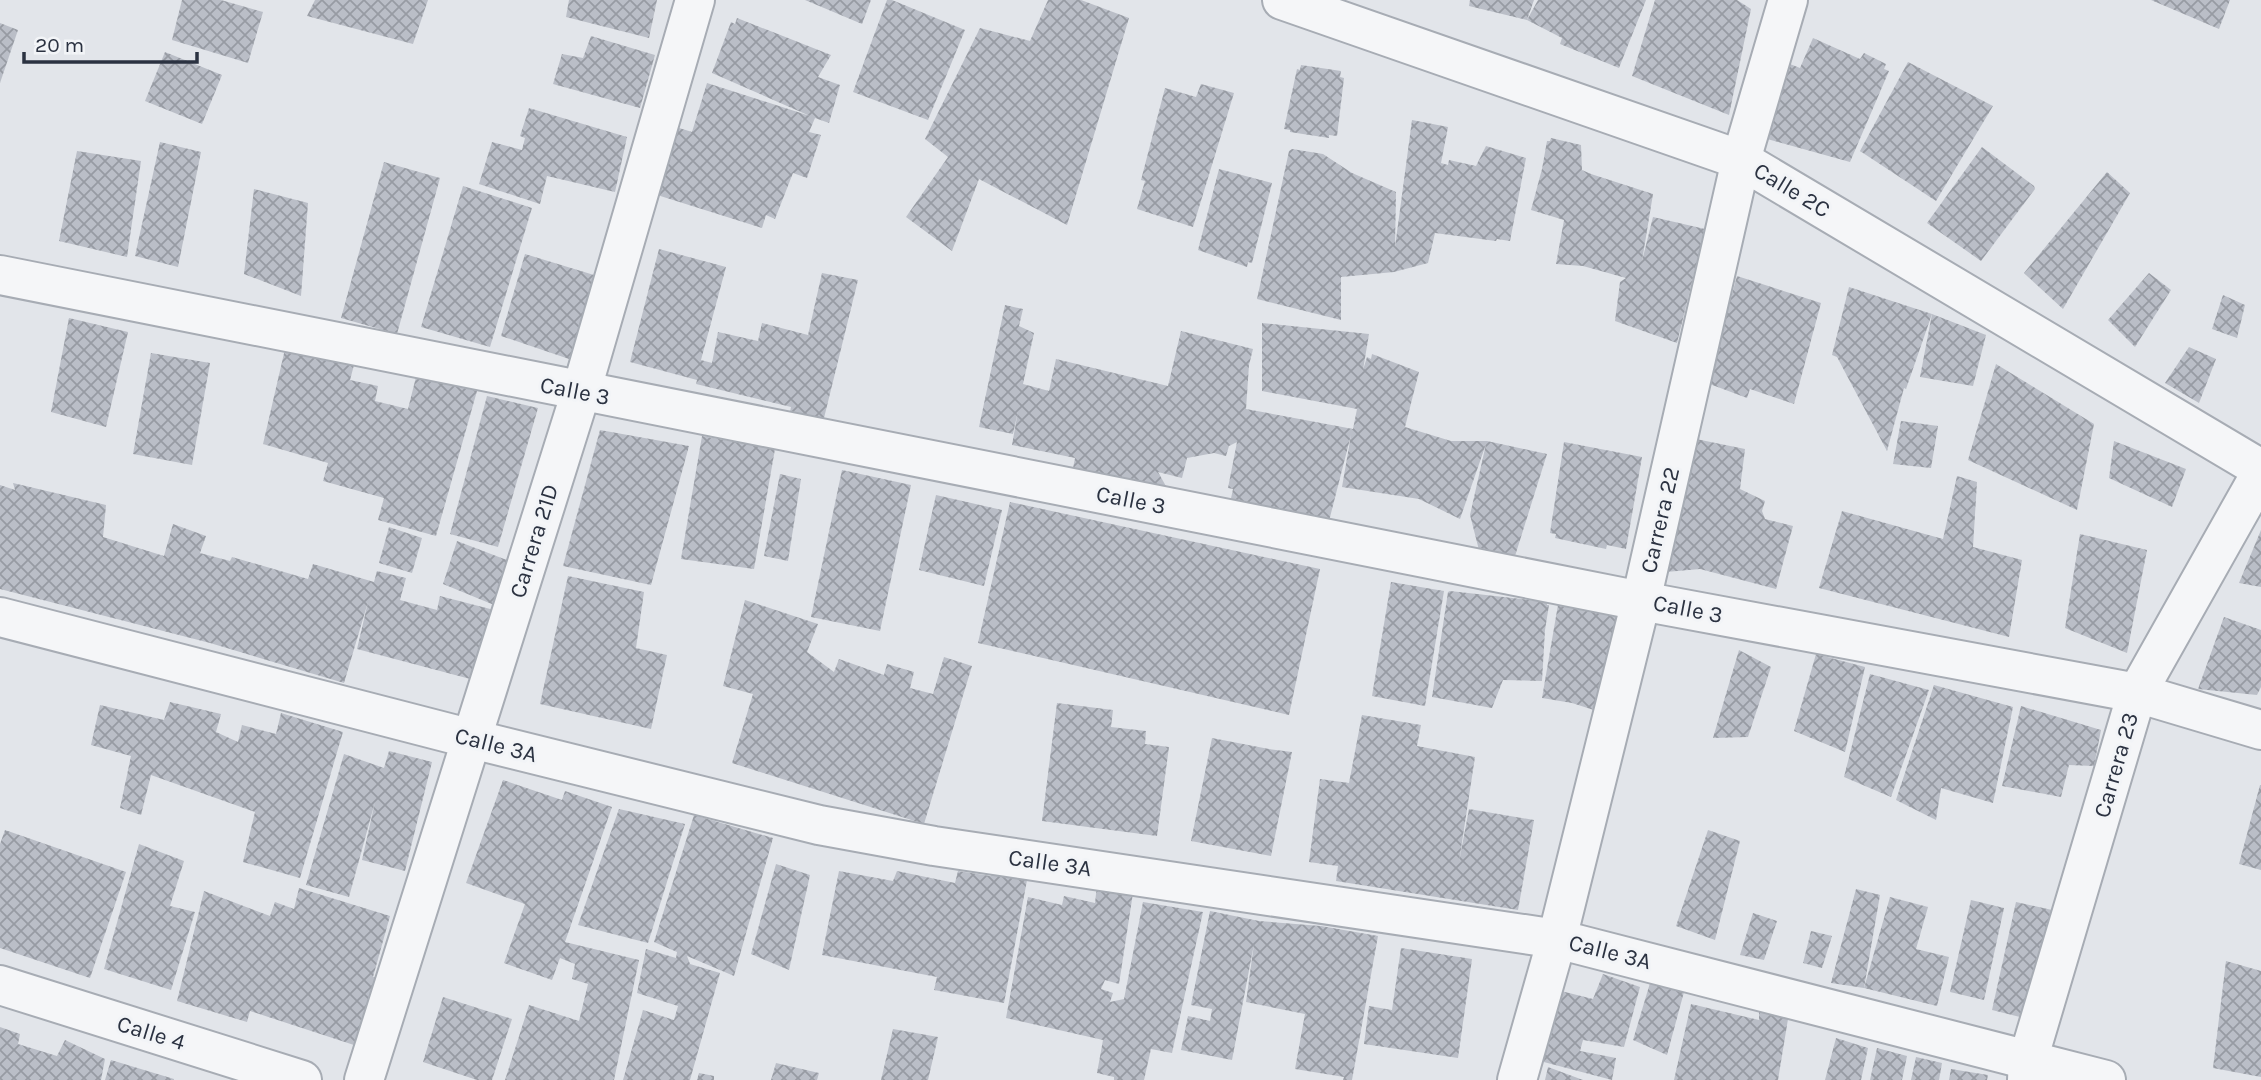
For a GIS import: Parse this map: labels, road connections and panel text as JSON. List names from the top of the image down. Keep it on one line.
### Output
{"streets":{"street":["Calle 2C","Calle 3","Carrera 22","Carrera 21D","Calle 3A","Carrera 23","Calle 4"]},"crossings":[["Calle 2C","Carrera 22"],["Calle 2C","Carrera 23"],["Calle 3","Carrera 22"],["Calle 3","Carrera 21D"],["Calle 3","Carrera 23"],["Carrera 22","Calle 3A"],["Carrera 21D","Calle 3A"],["Calle 3A","Carrera 23"]],"scale_bar":"20 m"}
